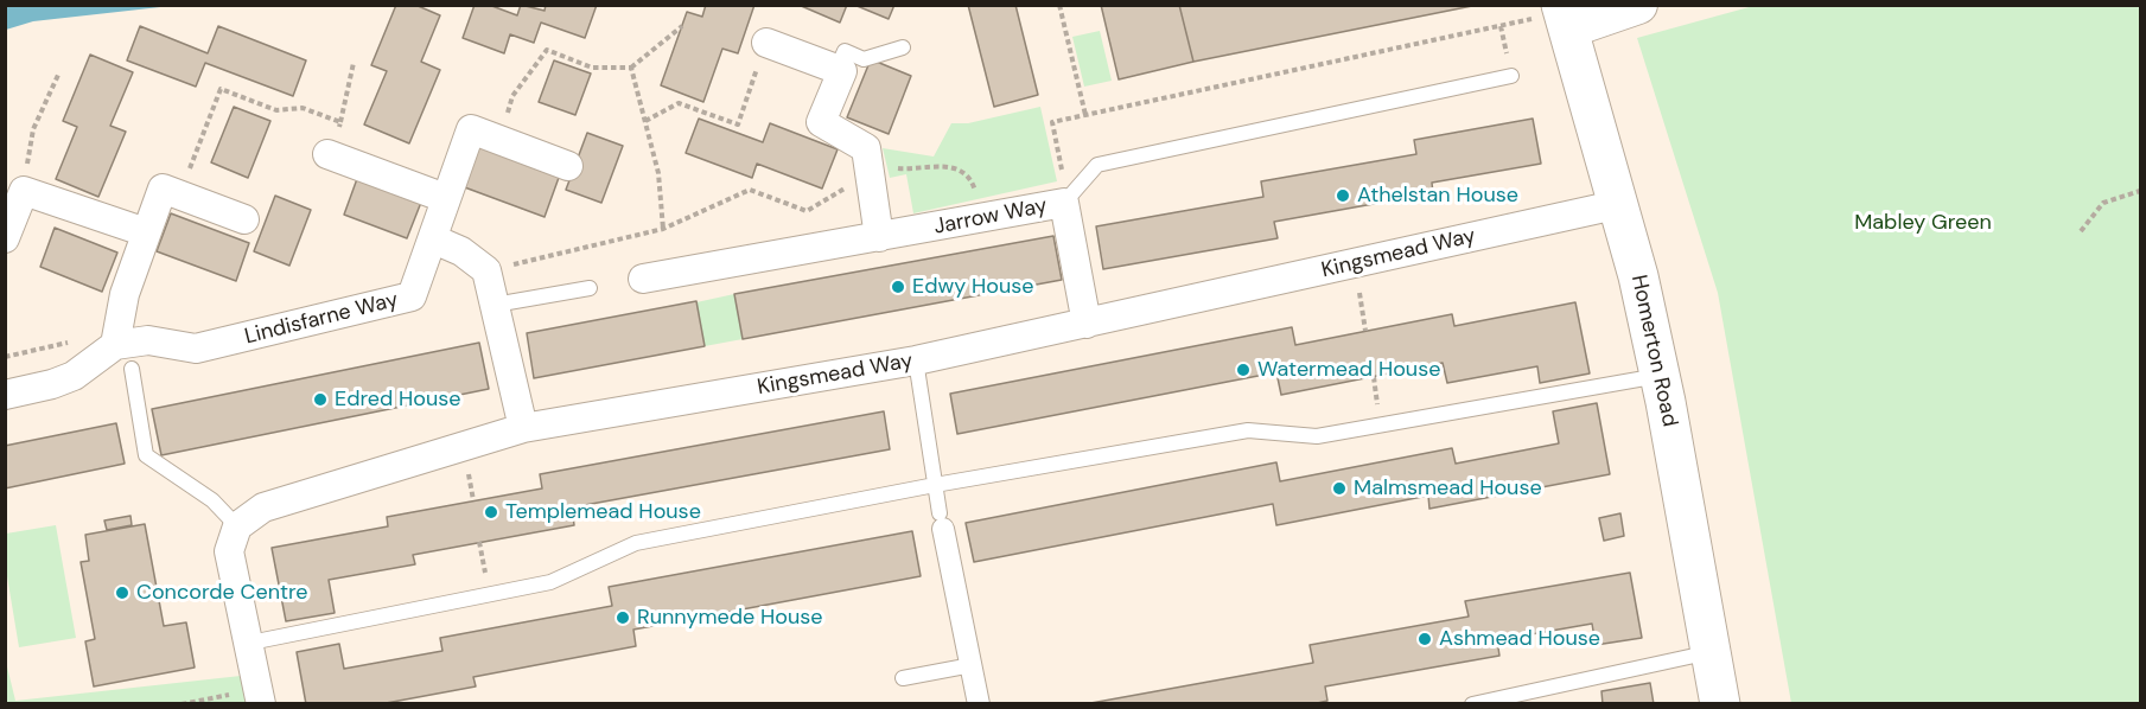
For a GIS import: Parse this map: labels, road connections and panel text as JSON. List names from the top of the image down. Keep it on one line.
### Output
{"streets":{"main road":["Homerton Road"],"street":["Jarrow Way","Kingsmead Way","Lindisfarne Way"]},"crossings":[["Jarrow Way","Kingsmead Way"],["Kingsmead Way","Homerton Road"]],"parks":["Mabley Green"],"places":["Athelstan House","Edwy House","Watermead House","Edred House","Malmsmead House","Templemead House","Concorde Centre","Runnymede House","Ashmead House"]}
